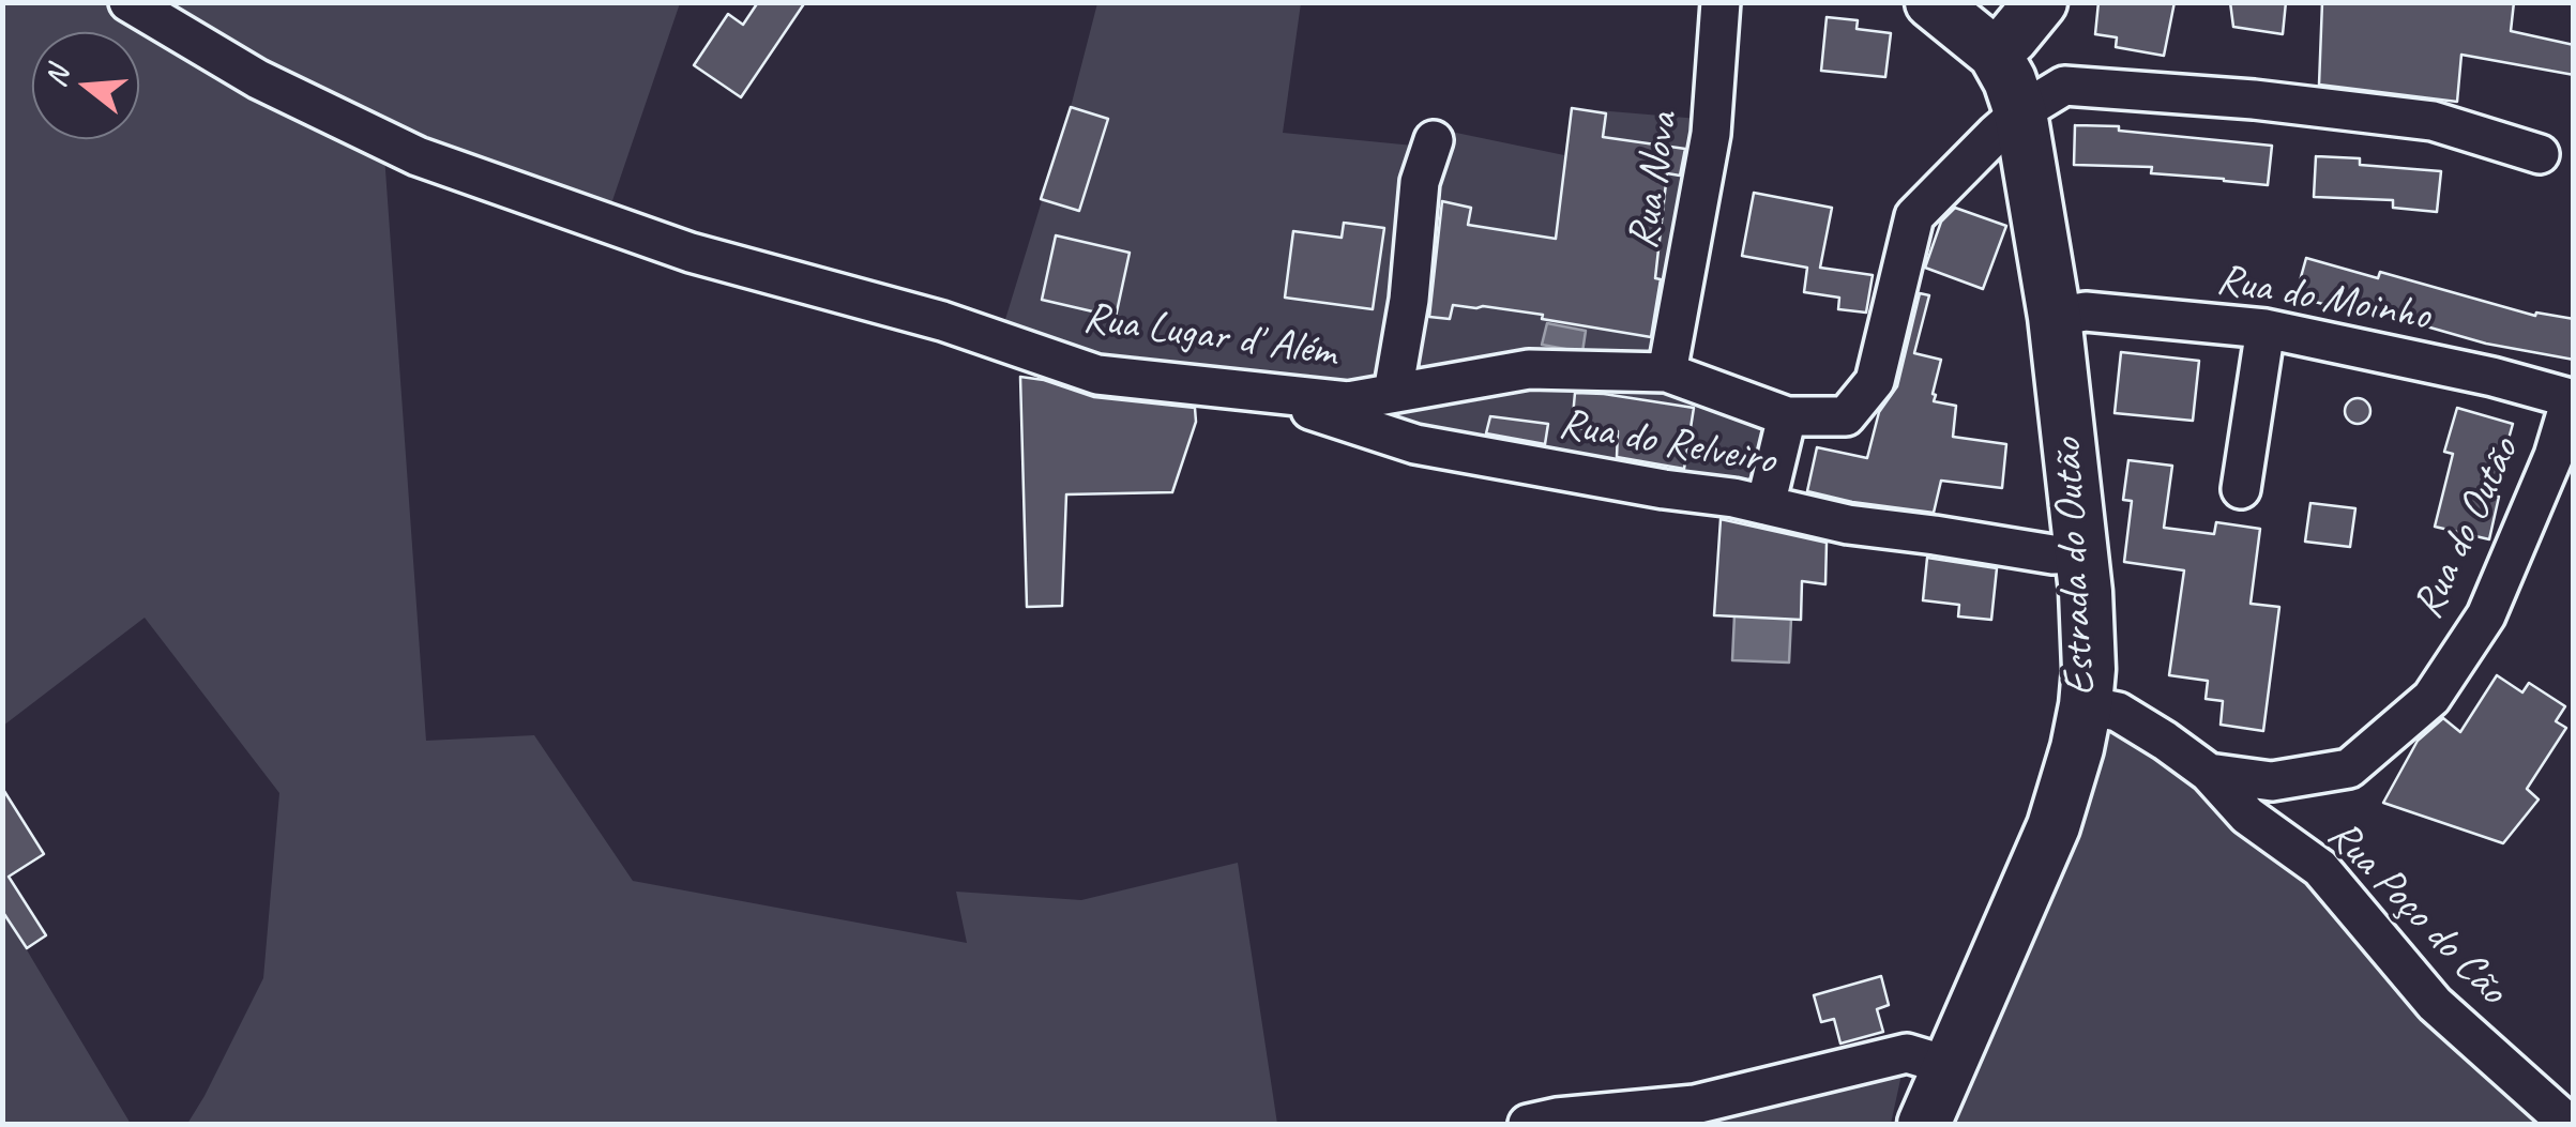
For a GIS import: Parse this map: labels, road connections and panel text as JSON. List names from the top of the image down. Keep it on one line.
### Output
{"streets":{"street":["Rua Nova","Rua do Moinho","Rua Lugar d' Além","Rua do Relveiro","Rua do Outão","Estrada do Outão","Rua Poço do Cão"]},"crossings":[["Rua Nova","Rua Lugar d' Além"],["Rua do Moinho","Rua do Outão"],["Rua do Moinho","Estrada do Outão"],["Rua Lugar d' Além","Rua do Relveiro"],["Rua Lugar d' Além","Estrada do Outão"],["Rua do Relveiro","Estrada do Outão"],["Rua do Outão","Rua Poço do Cão"],["Estrada do Outão","Rua Poço do Cão"]],"north":"left"}
